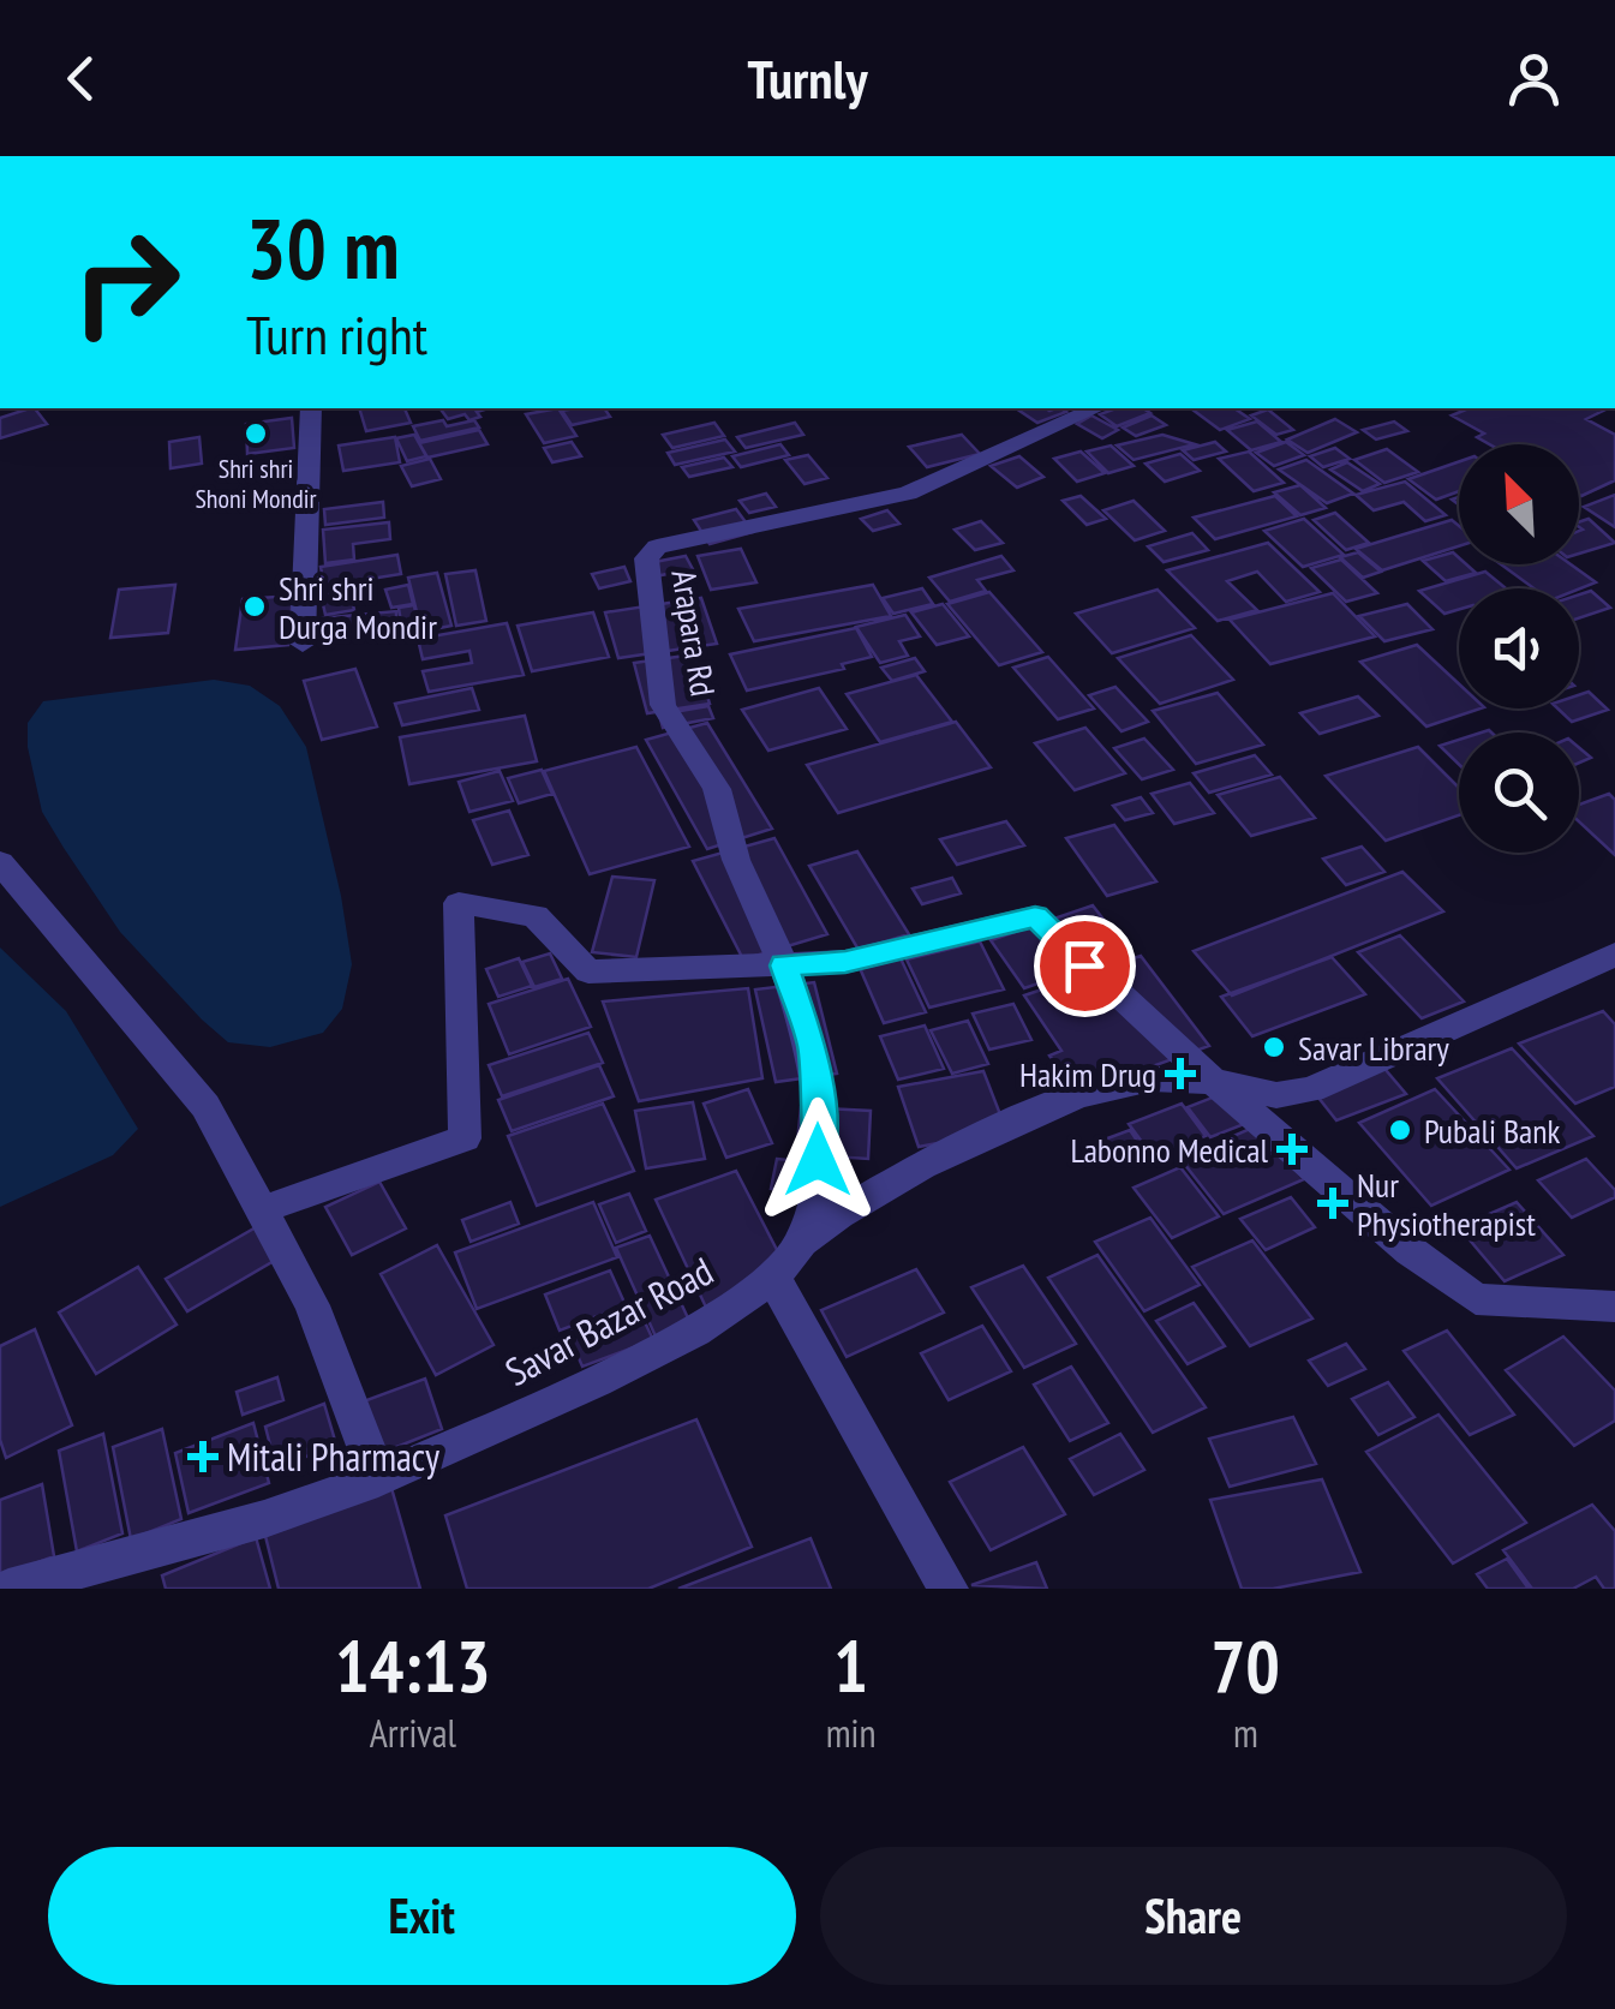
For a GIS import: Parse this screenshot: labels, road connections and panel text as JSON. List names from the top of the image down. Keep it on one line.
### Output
{"streets":{"street":["Arapara Rd","Savar Bazar Road"]},"crossings":[["Arapara Rd","Savar Bazar Road"]],"places":{"other":["Shri shri Shoni Mondir","Shri shri Durga Mondir","Savar Library","Pubali Bank"],"health":["Hakim Drug","Labonno Medical","Nur Physiotherapist","Mitali Pharmacy"]},"north":"top left","page":{"header":"Turnly","turn":["30 m","Turn right"],"eta":["14:13","Arrival","1","min","70","m"],"buttons":["Exit","Share"]}}
